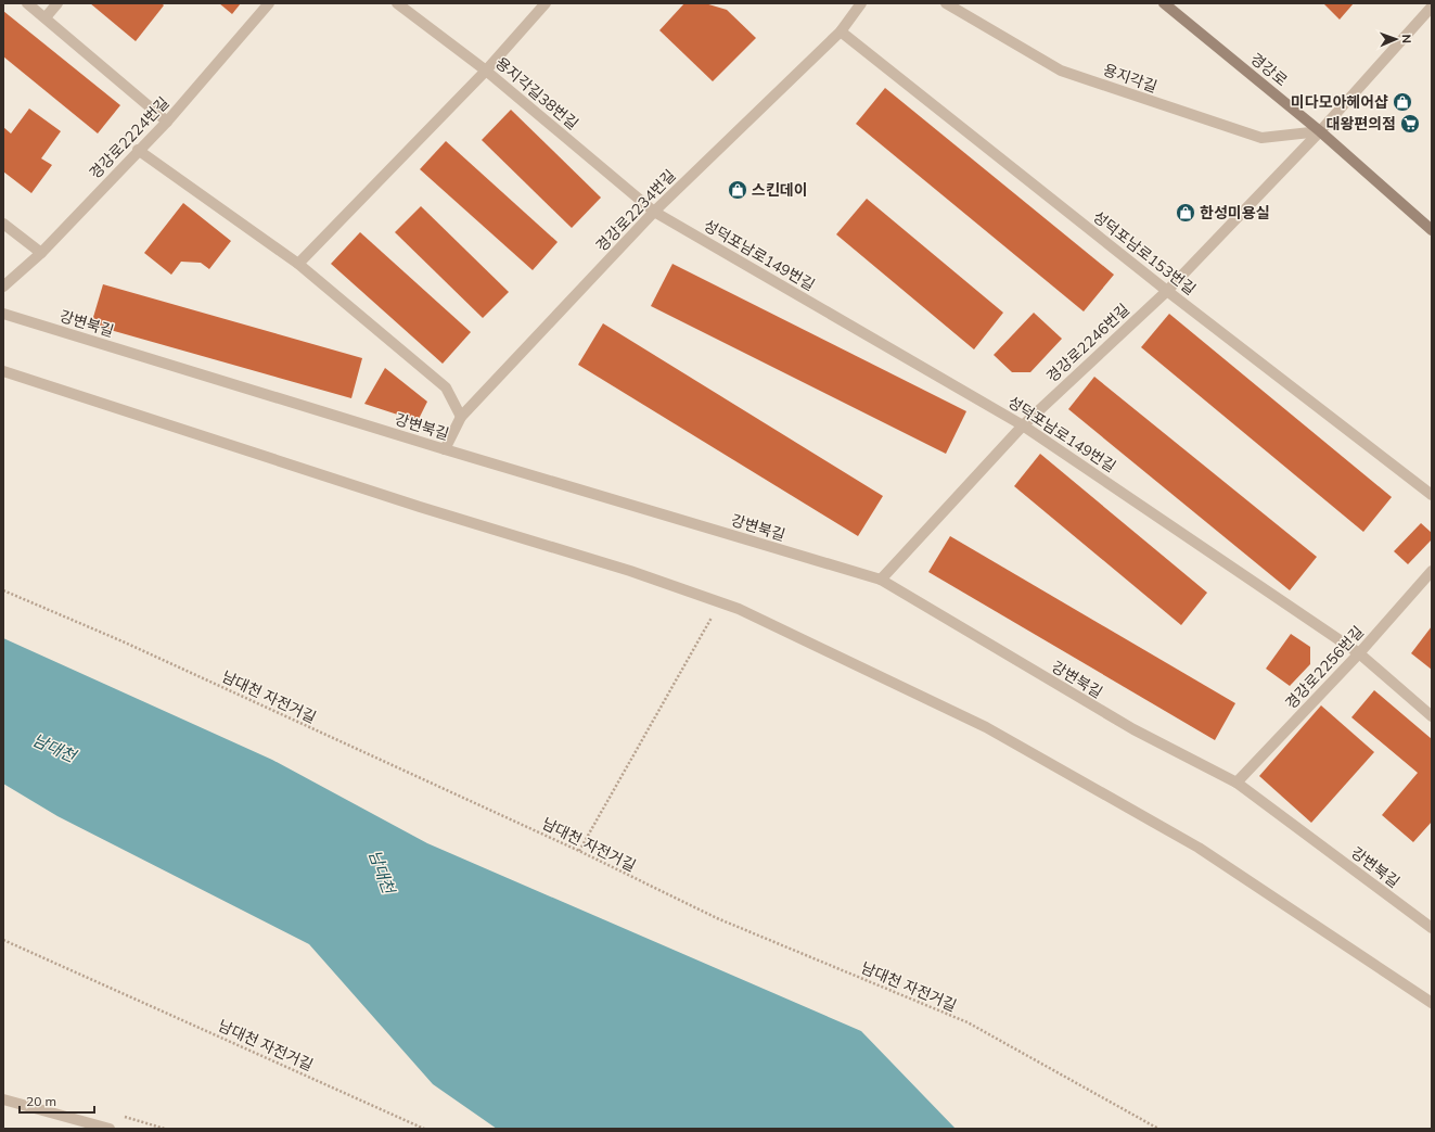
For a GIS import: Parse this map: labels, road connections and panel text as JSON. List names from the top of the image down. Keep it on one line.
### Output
{"streets":{"street":["경강로","용지각길","용지각길38번길","경강로2224번길","경강로2234번길","성덕포남로153번길","성덕포남로149번길","강변북길","경강로2246번길","경강로2256번길"],"path":["남대천 자전거길"]},"crossings":[["경강로","용지각길"],["경강로","경강로2246번길"],["용지각길","경강로2246번길"],["용지각길38번길","경강로2234번길"],["용지각길38번길","성덕포남로149번길"],["경강로2234번길","성덕포남로153번길"],["경강로2234번길","성덕포남로149번길"],["경강로2234번길","강변북길"],["성덕포남로153번길","경강로2246번길"],["성덕포남로149번길","경강로2246번길"],["성덕포남로149번길","경강로2256번길"],["강변북길","경강로2246번길"],["강변북길","경강로2256번길"]],"water":["남대천"],"places":{"shop":["미다모아헤어샵","스킨데이","한성미용실"],"supermarket":["대왕편의점"]},"scale_bar":"20 m","north":"right"}
